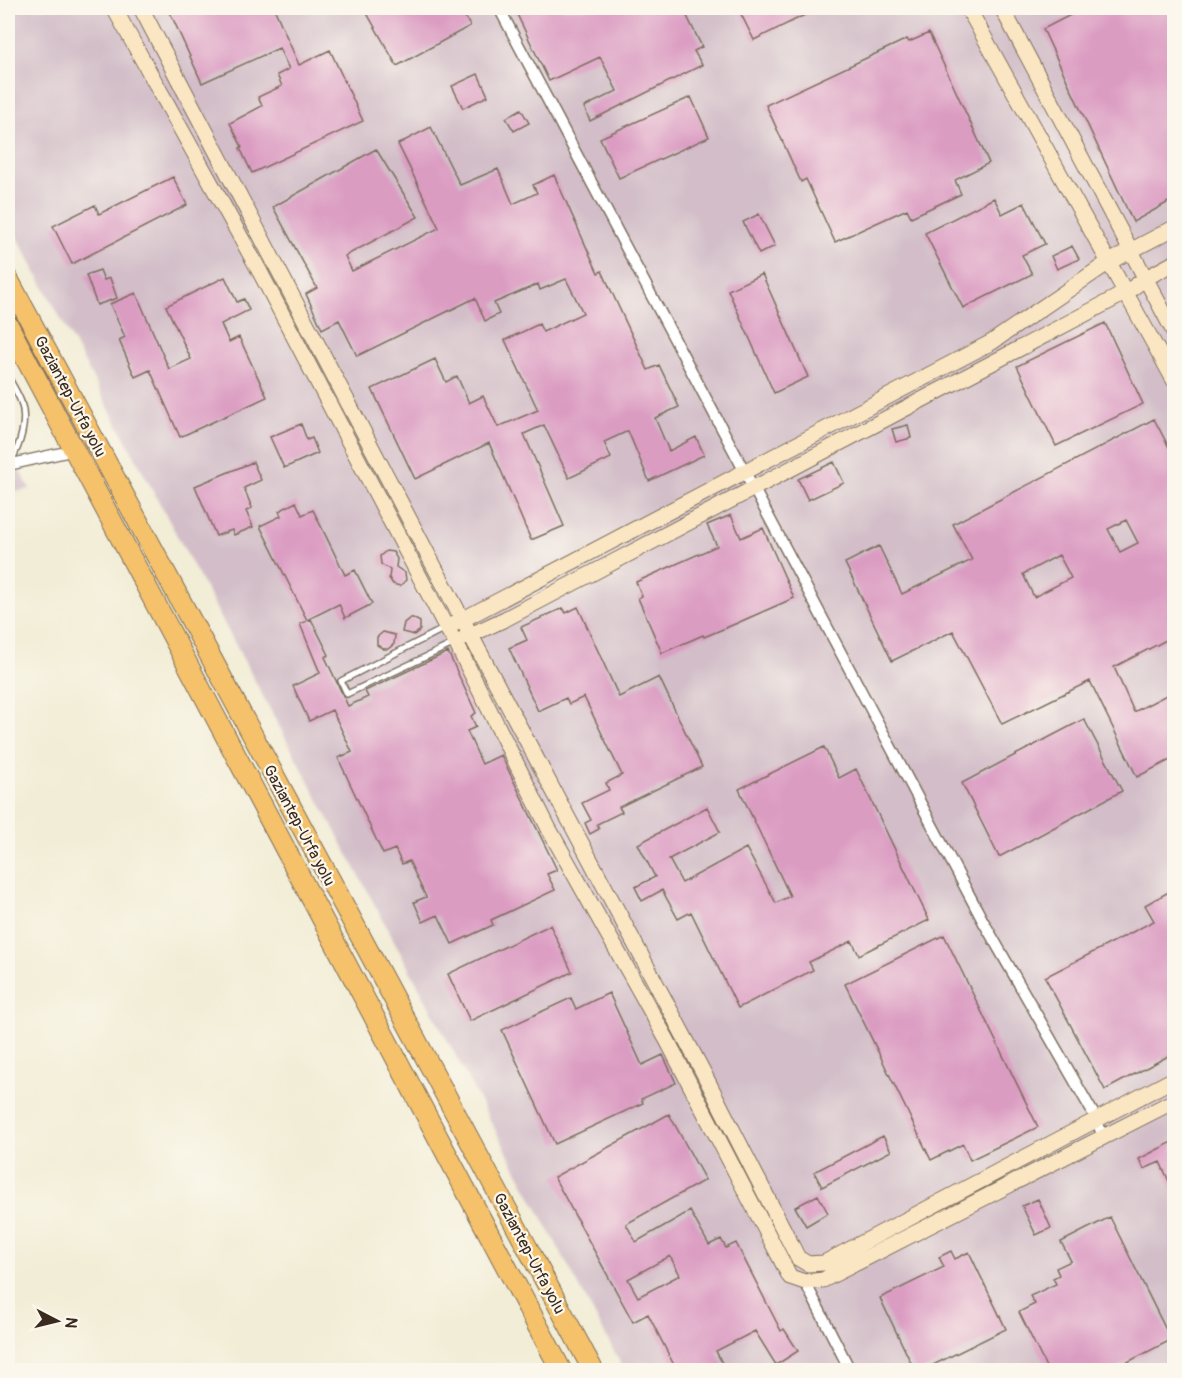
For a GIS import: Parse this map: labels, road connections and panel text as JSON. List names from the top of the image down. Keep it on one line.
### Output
{"streets":{"highway":["Gaziantep-Urfa yolu"]},"north":"right"}
